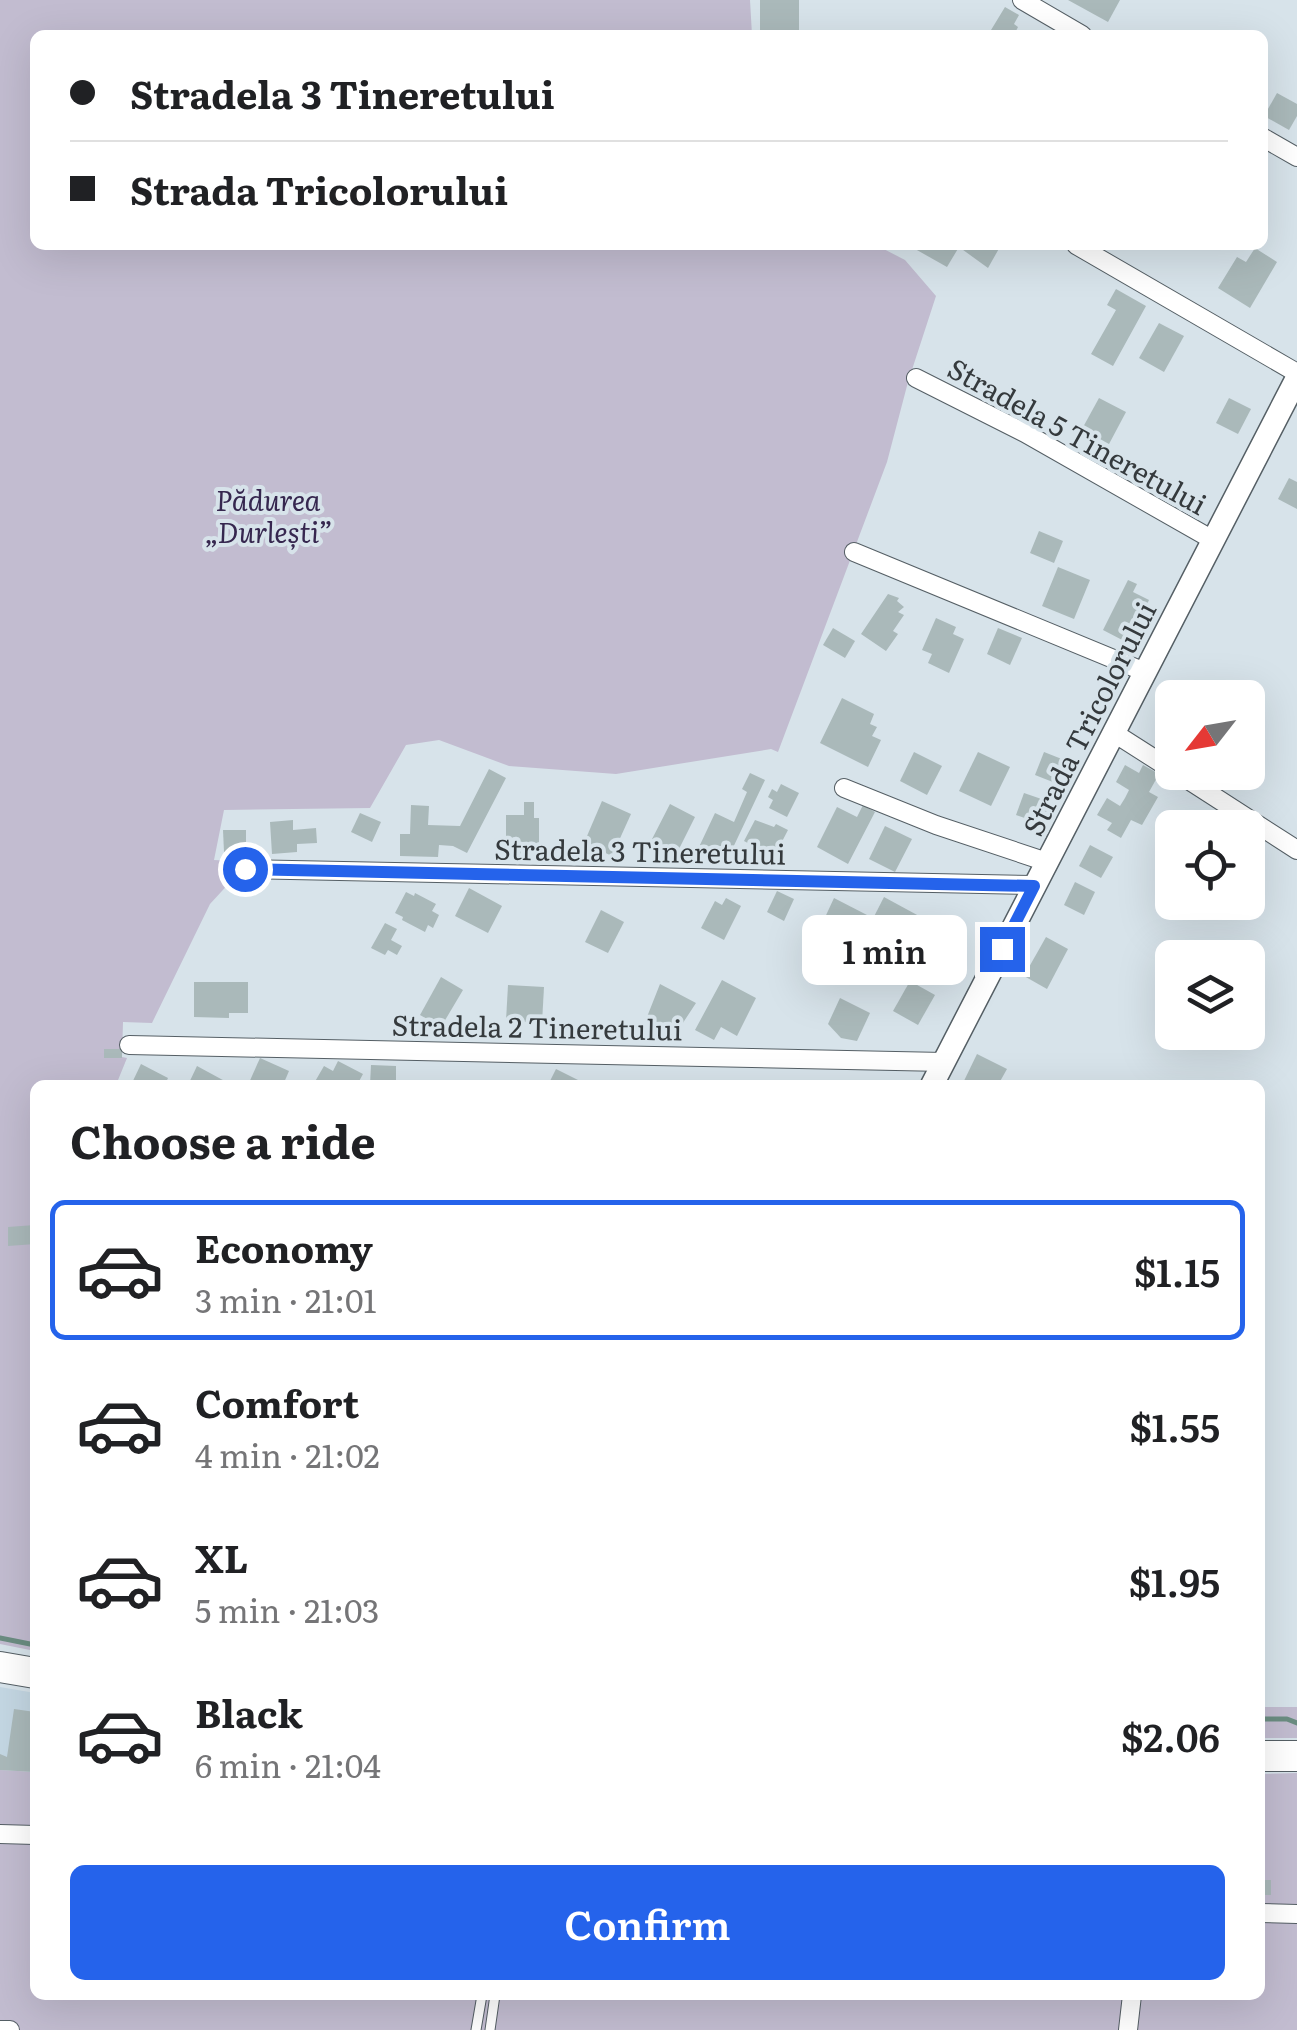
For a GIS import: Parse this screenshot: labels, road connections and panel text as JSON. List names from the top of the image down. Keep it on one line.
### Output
{"streets":{"street":["Stradela 5 Tineretului","Strada Tricolorului","Stradela 3 Tineretului","Stradela 2 Tineretului"]},"crossings":[["Stradela 5 Tineretului","Strada Tricolorului"],["Strada Tricolorului","Stradela 3 Tineretului"],["Strada Tricolorului","Stradela 2 Tineretului"]],"parks":["Pădurea „Durlești”"],"north":"bottom left","page":{"banner":["Stradela 3 Tineretului","Strada Tricolorului"],"bubble":"1 min","heading":"Choose a ride","list":[{"name":"Economy","note":"3 min · 21:01","value":"$1.15"},{"name":"Comfort","note":"4 min · 21:02","value":"$1.55"},{"name":"XL","note":"5 min · 21:03","value":"$1.95"},{"name":"Black","note":"6 min · 21:04","value":"$2.06"}],"buttons":"Confirm"}}
